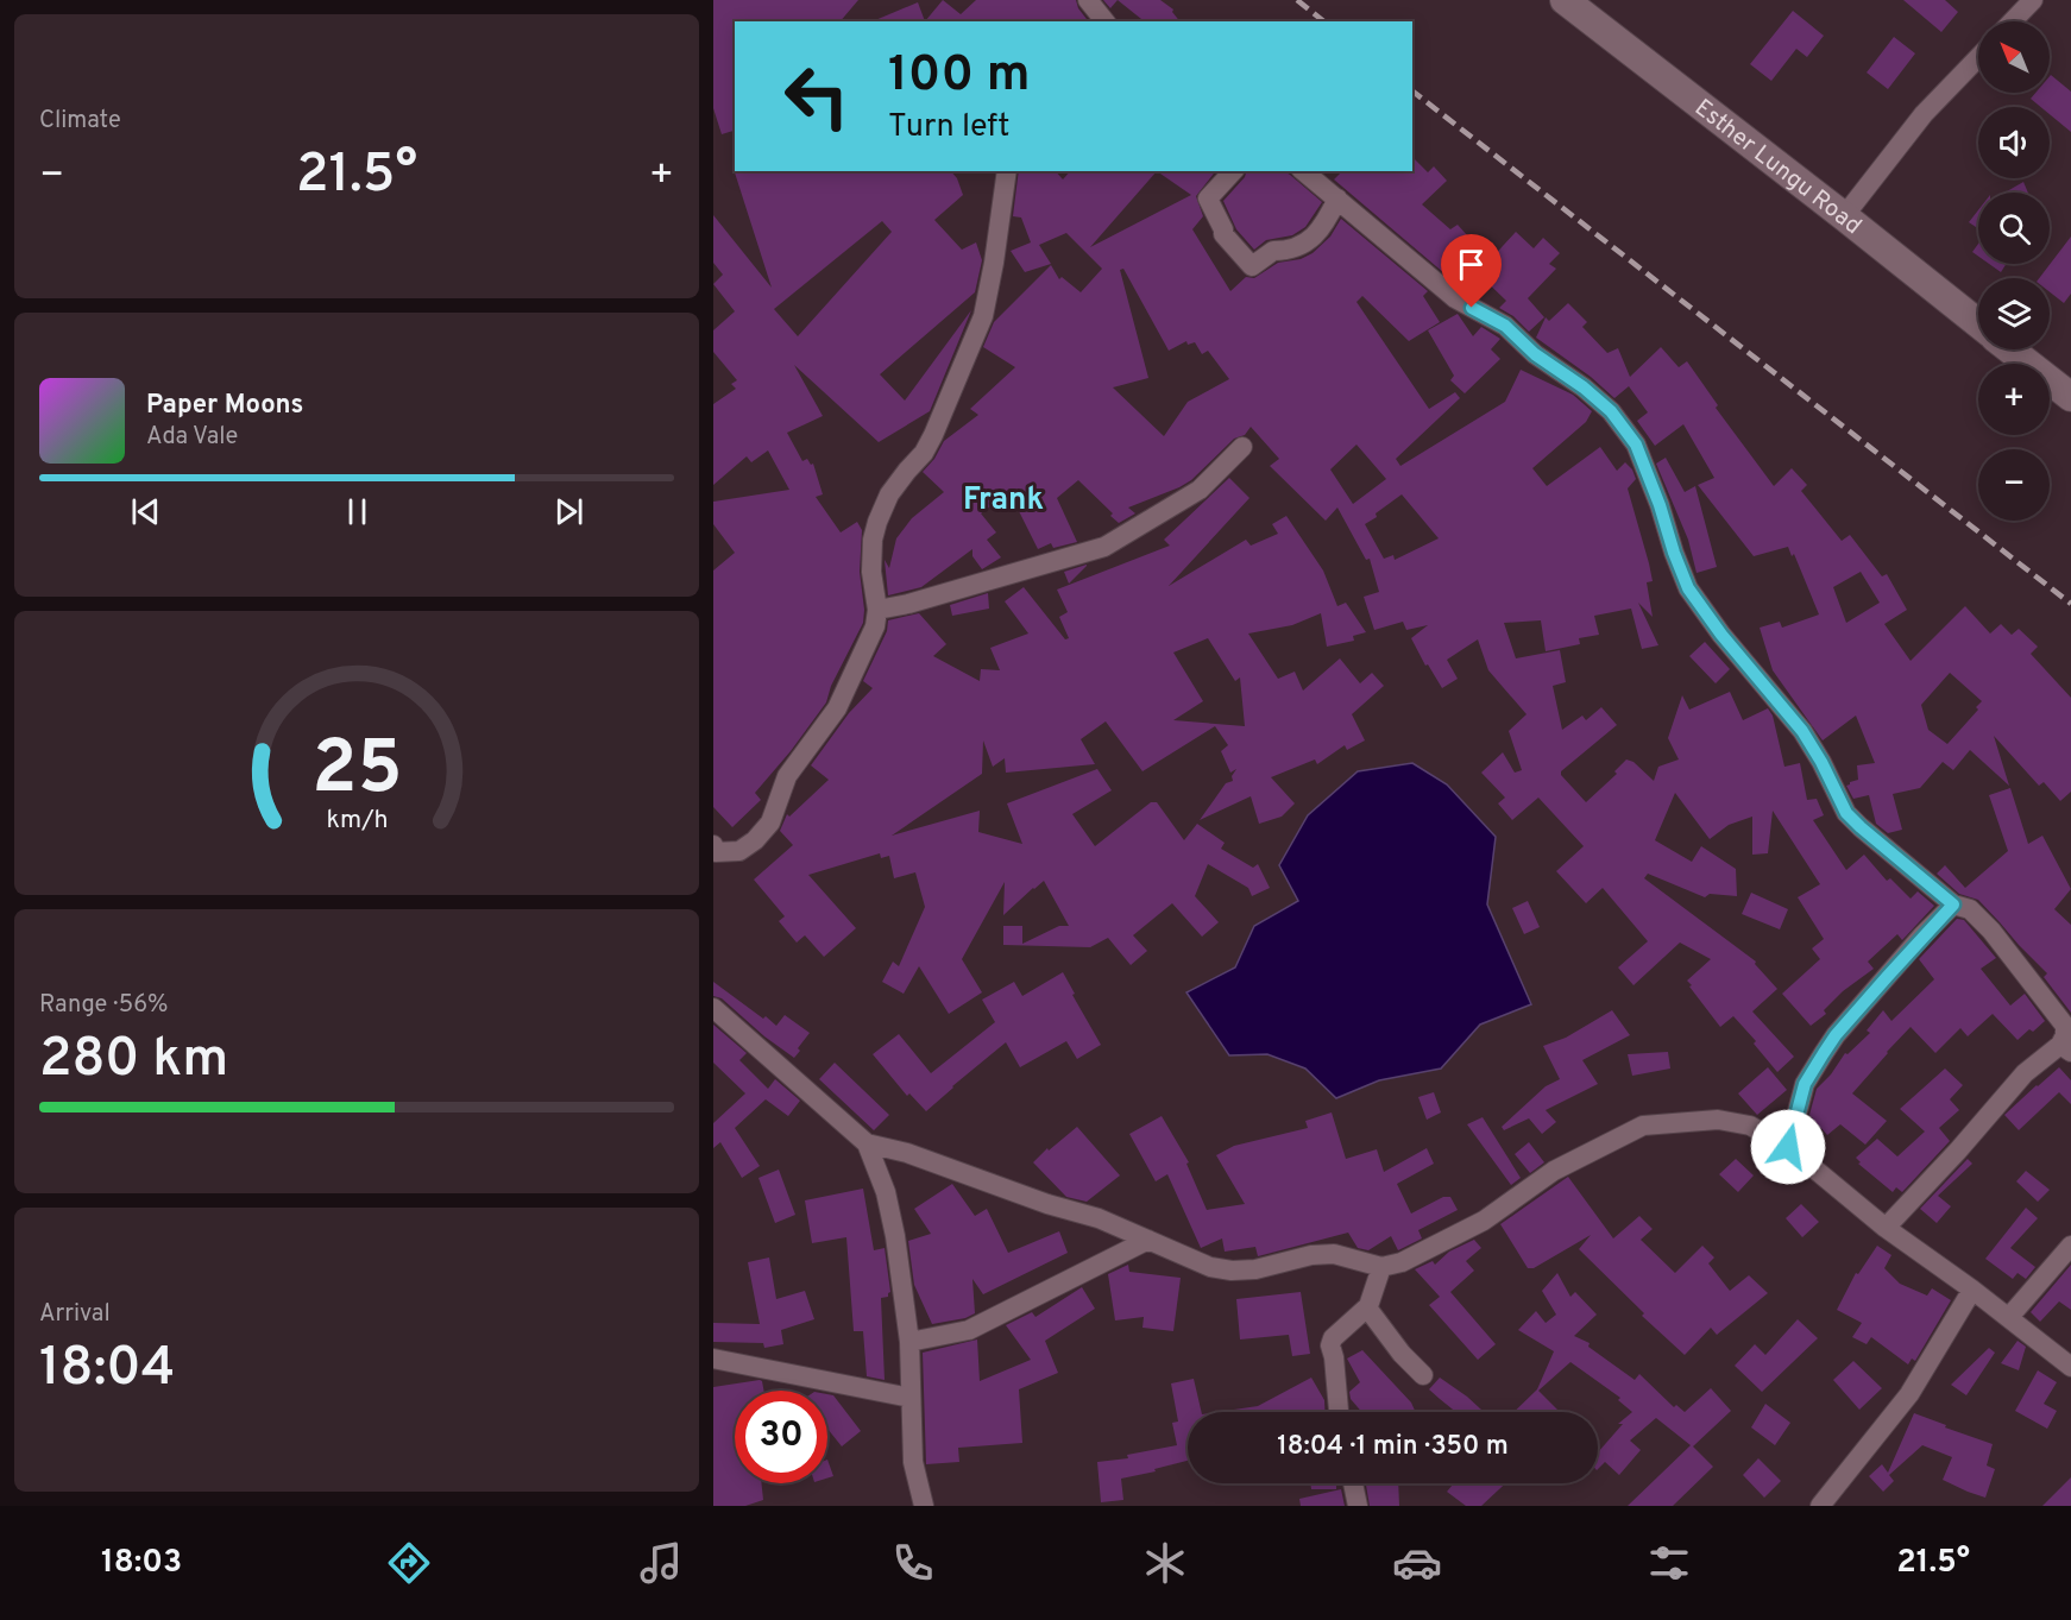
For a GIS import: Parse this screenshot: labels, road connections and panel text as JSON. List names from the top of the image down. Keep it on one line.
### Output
{"streets":{"street":["Esther Lungu Road"]},"districts":["Frank"],"north":"top left","page":{"tile":["Climate",["Range · 56%","280 km"],["Arrival","18:04"]],"map_buttons":["+","−"],"turn":["100 m","Turn left"],"heat":["−","21.5°","+"],"song":["Paper Moons","Ada Vale"],"limit":"30","trip":"18:04 · 1 min · 350 m","tabs":["18:03","21.5°"],"gauge":["25","km/h"]}}
